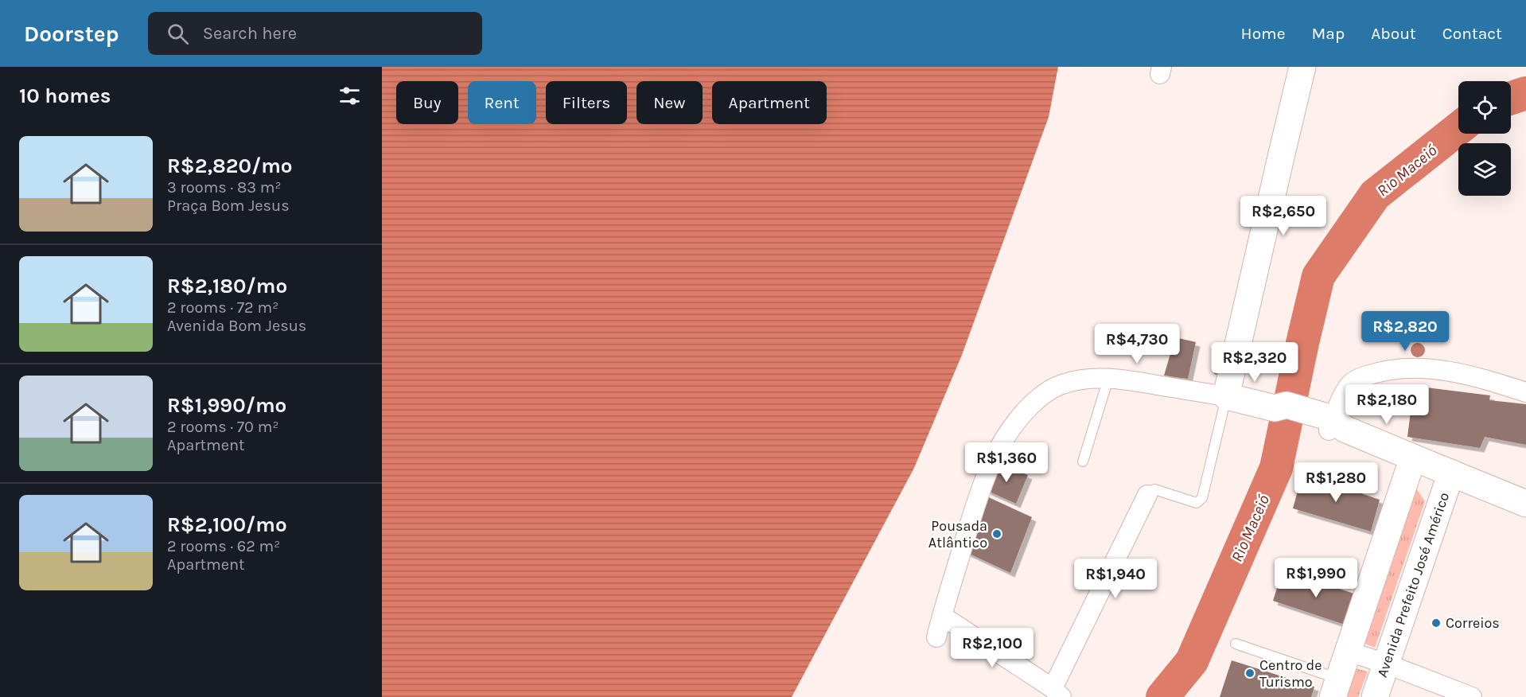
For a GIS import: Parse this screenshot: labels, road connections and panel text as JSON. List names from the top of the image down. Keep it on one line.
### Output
{"streets":{"main road":["Avenida Prefeito José Américo"]},"water":["Rio Maceió"],"places":["Pousada Atlântico","Correios","Centro de Turismo"],"page":{"header":"Doorstep","search":"Search here","nav":["Home","Map","About","Contact"],"heading":"10 homes","chip":["Buy","Rent","Filters","New","Apartment"],"list":[{"name":"R$2,820/mo","note":"3 rooms · 83 m² · Praça Bom Jesus"},{"name":"R$2,180/mo","note":"2 rooms · 72 m² · Avenida Bom Jesus"},{"name":"R$1,990/mo","note":"2 rooms · 70 m² · Apartment"},{"name":"R$2,100/mo","note":"2 rooms · 62 m² · Apartment"}],"price":["R$2,650","R$2,820","R$4,730","R$2,320","R$2,180","R$1,360","R$1,280","R$1,990","R$1,940","R$2,100"]}}
